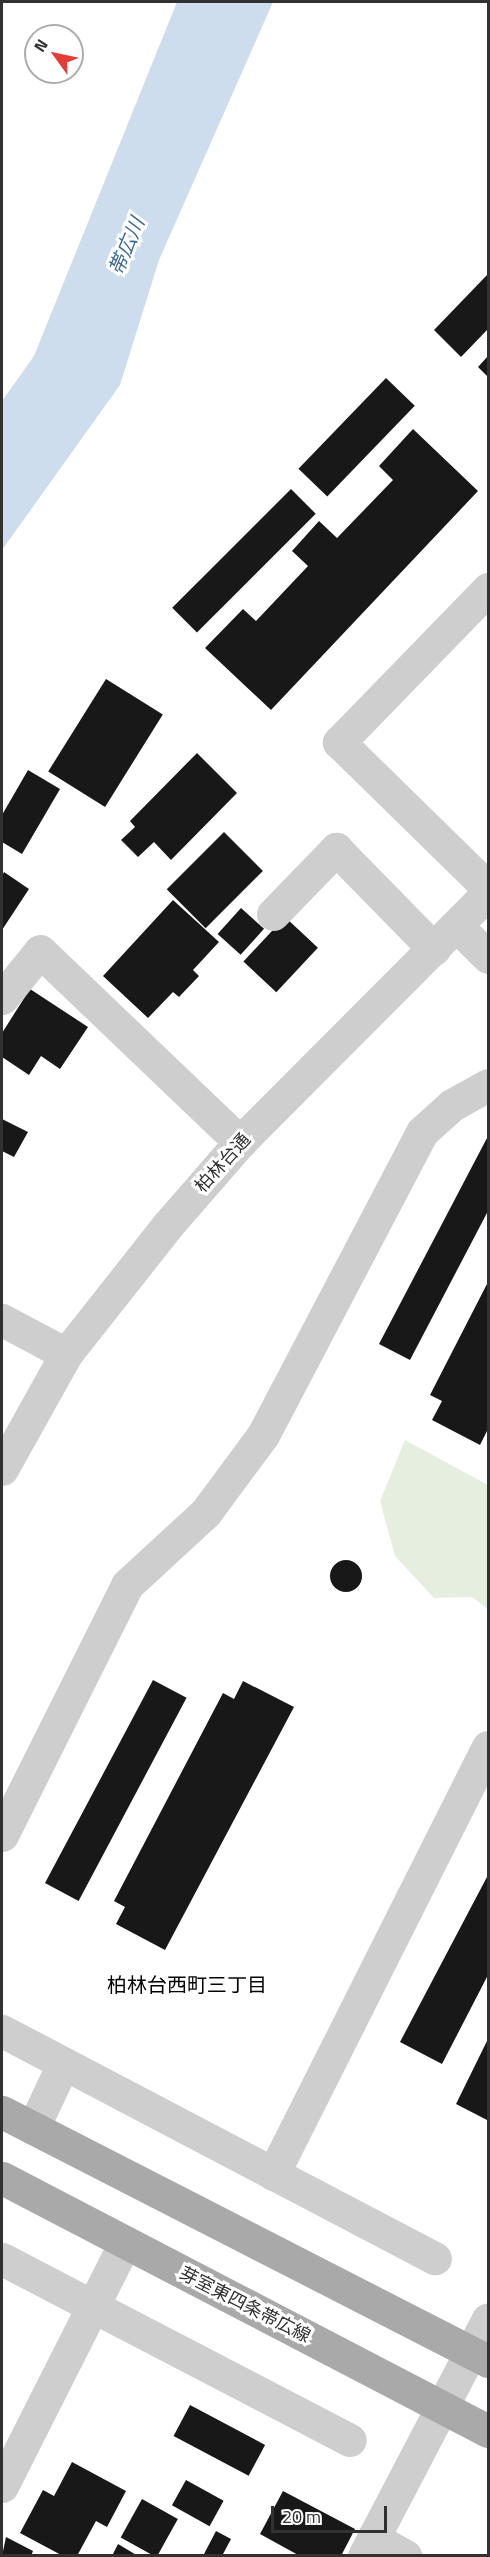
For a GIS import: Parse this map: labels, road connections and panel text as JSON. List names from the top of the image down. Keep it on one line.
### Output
{"streets":{"main road":["芽室東四条帯広線"],"street":["柏林台通"]},"districts":["柏林台西町三丁目"],"water":["帯広川"],"scale_bar":"20 m","north":"top left"}
